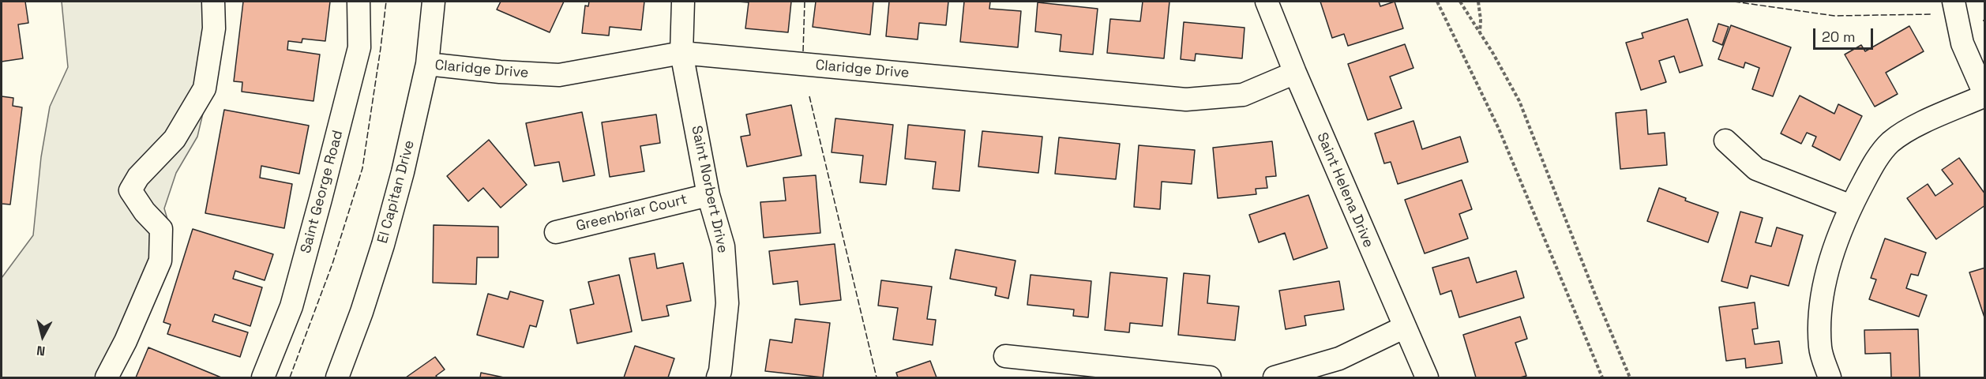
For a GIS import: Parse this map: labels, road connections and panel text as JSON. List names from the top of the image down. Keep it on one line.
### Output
{"streets":{"street":["Claridge Drive","Saint Norbert Drive","Saint Helena Drive","Saint George Road","El Capitan Drive","Greenbriar Court"]},"crossings":[["Claridge Drive","Saint Norbert Drive"],["Claridge Drive","Saint Helena Drive"],["Claridge Drive","El Capitan Drive"],["Saint Norbert Drive","Greenbriar Court"]],"scale_bar":"20 m","north":"bottom"}
